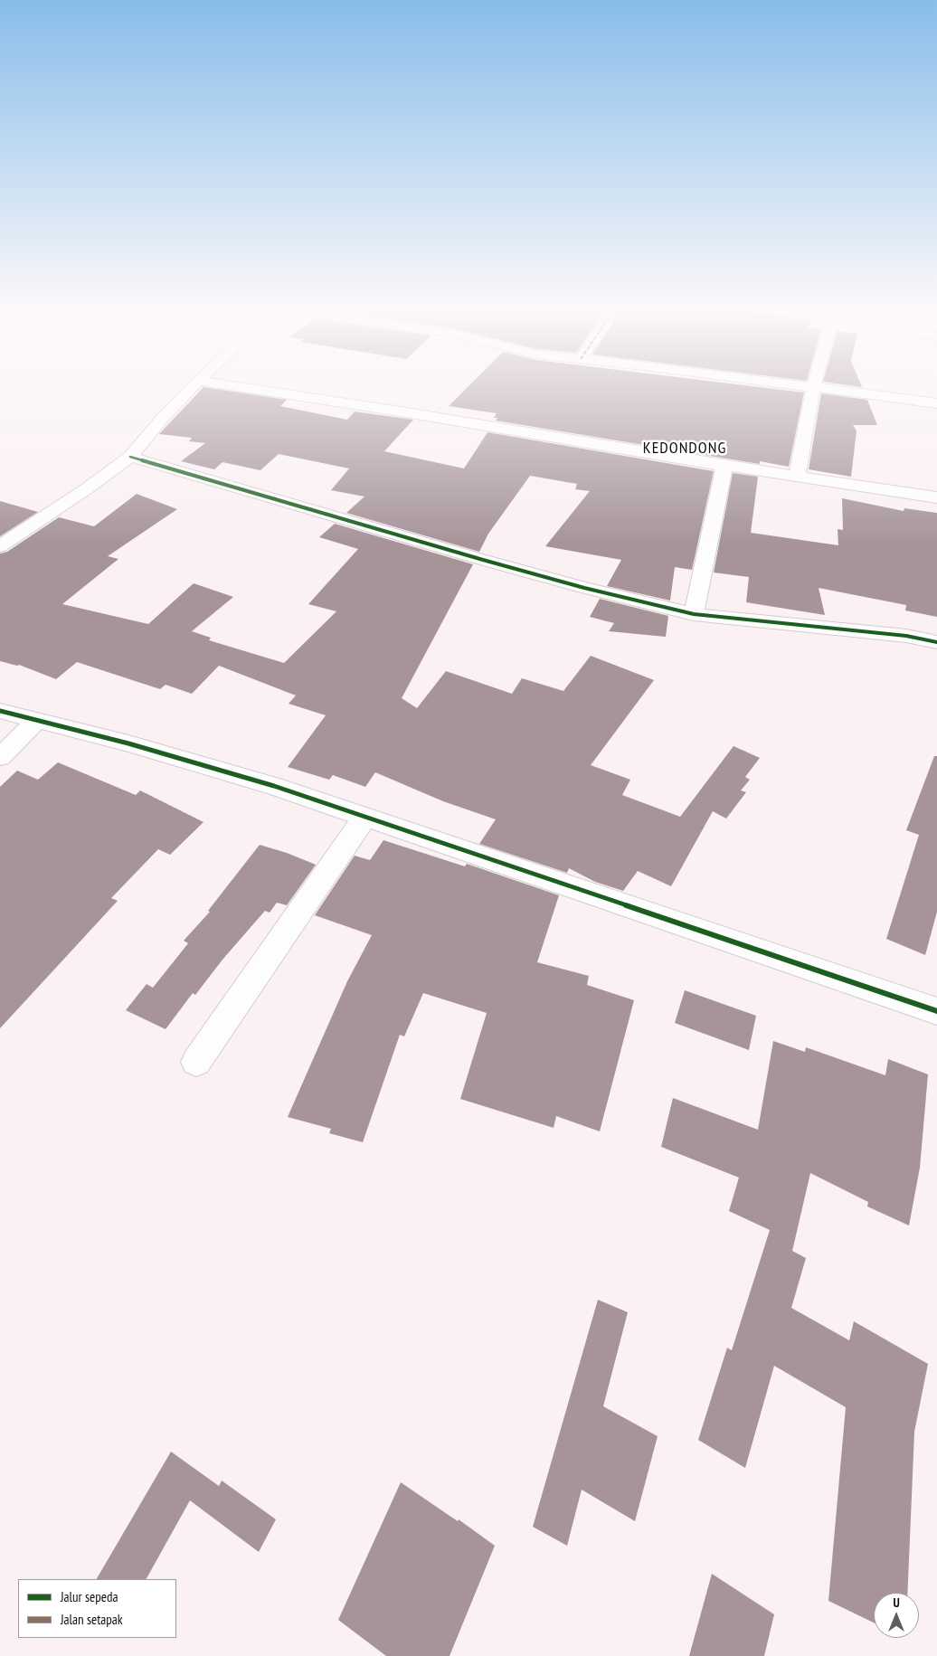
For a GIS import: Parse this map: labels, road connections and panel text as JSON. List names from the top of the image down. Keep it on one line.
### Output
{"districts":["KEDONDONG"],"legend":["Jalur sepeda","Jalan setapak"],"north":"top"}
